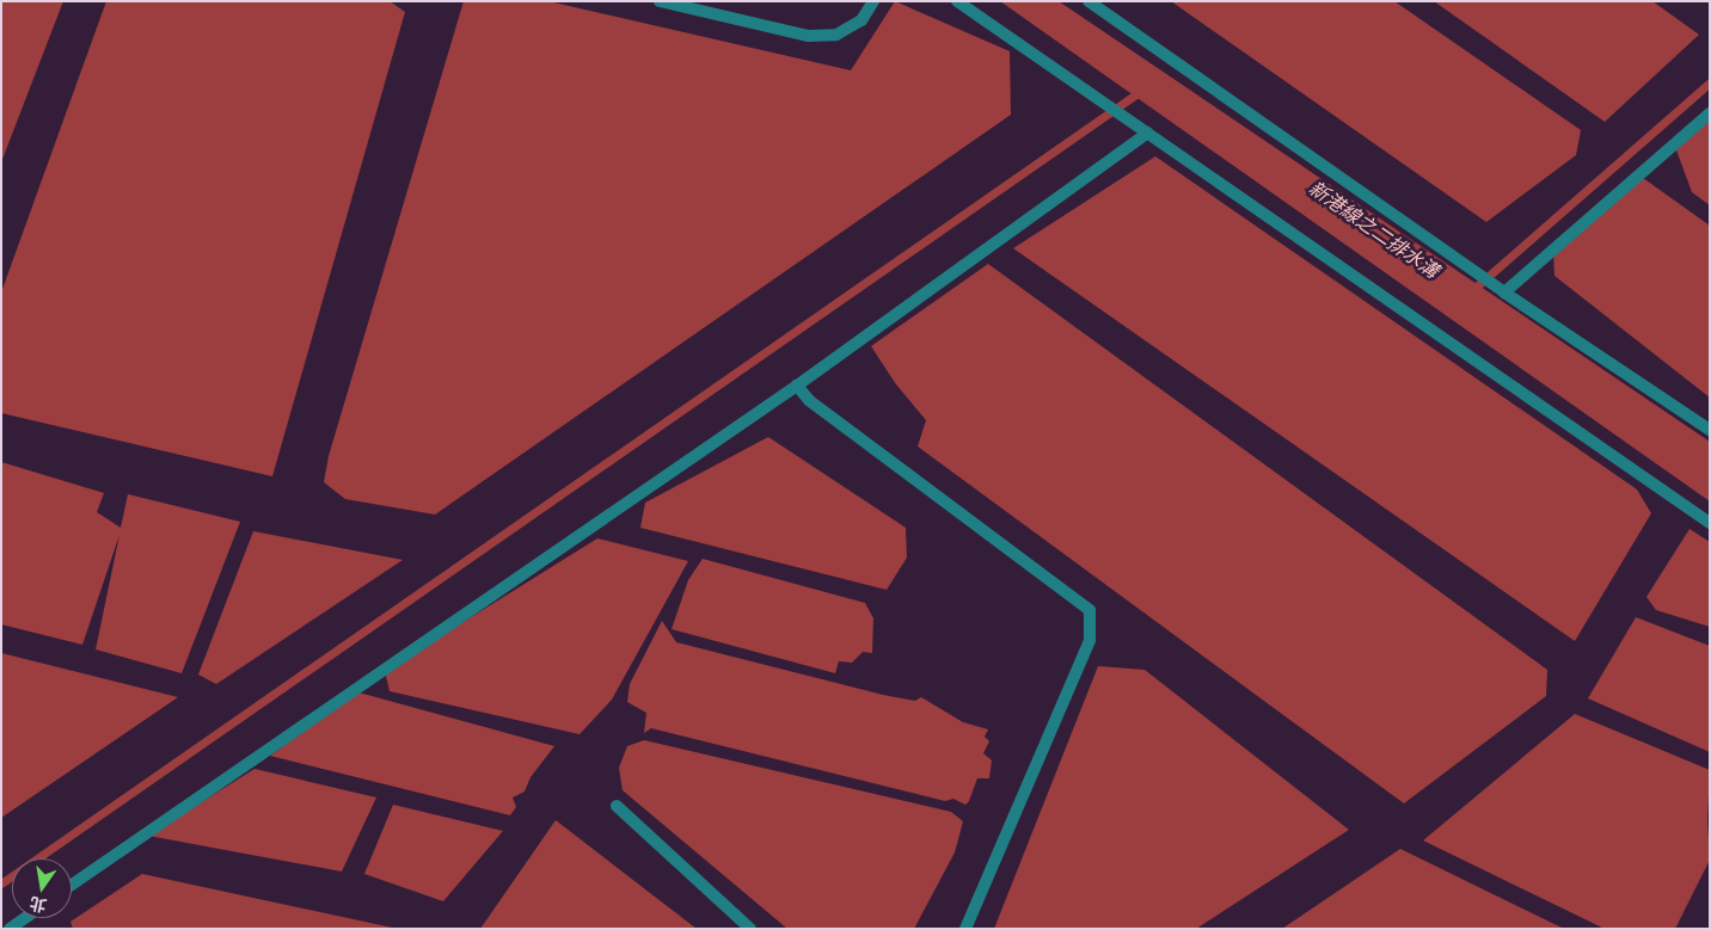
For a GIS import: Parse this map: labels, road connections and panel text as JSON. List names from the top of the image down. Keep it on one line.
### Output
{"water":["新港線之二排水溝"],"north":"bottom"}
